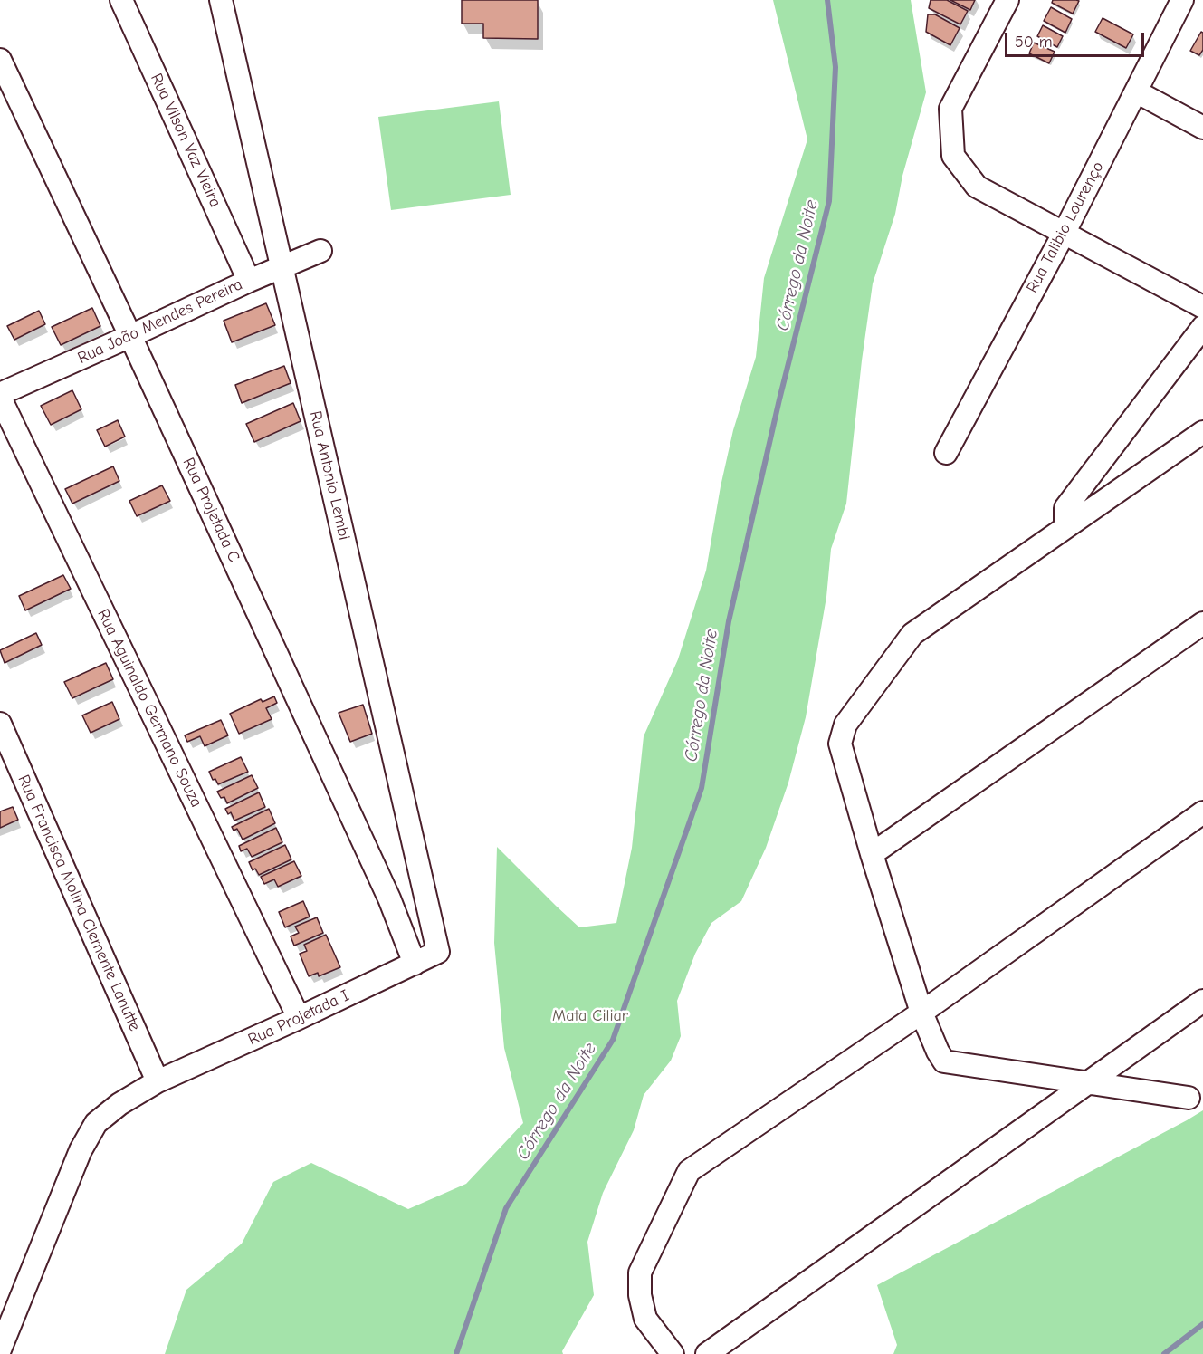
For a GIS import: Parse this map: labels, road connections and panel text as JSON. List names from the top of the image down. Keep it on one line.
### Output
{"streets":{"street":["Rua Vilson Vaz Vieira","Rua Talibio Lourenço","Rua João Mendes Pereira","Rua Antonio Lembi","Rua Projetada C","Rua Aguinaldo Germano Souza","Rua Francisca Molina Clemente Lanutte","Rua Projetada I"]},"crossings":[["Rua Vilson Vaz Vieira","Rua João Mendes Pereira"],["Rua João Mendes Pereira","Rua Antonio Lembi"],["Rua João Mendes Pereira","Rua Projetada C"],["Rua João Mendes Pereira","Rua Aguinaldo Germano Souza"],["Rua Antonio Lembi","Rua Projetada I"],["Rua Projetada C","Rua Projetada I"],["Rua Aguinaldo Germano Souza","Rua Projetada I"],["Rua Francisca Molina Clemente Lanutte","Rua Projetada I"]],"water":["Córrego da Noite"],"parks":["Mata Ciliar"],"scale_bar":"50 m"}
